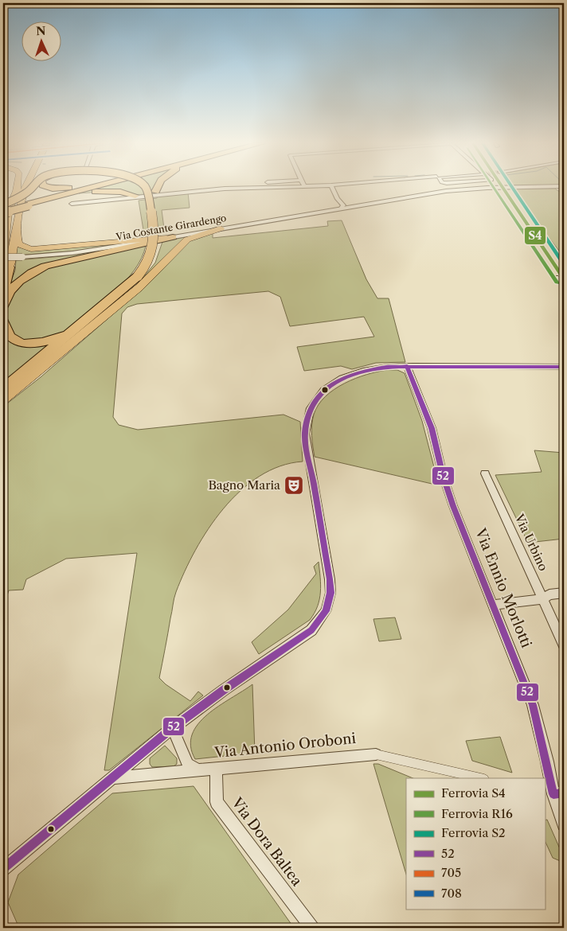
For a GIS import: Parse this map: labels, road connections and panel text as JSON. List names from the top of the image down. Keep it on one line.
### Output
{"streets":{"street":["Via Costante Girardengo","Via Urbino","Via Ennio Morlotti","Via Antonio Oroboni","Via Dora Baltea"]},"crossings":[["Via Antonio Oroboni","Via Dora Baltea"]],"places":{"theatre":["Bagno Maria"]},"lines":["rail line S4","rail line R16","rail line S2","transit line 52"],"legend":["Ferrovia S4","Ferrovia R16","Ferrovia S2","52","705","708"],"north":"top"}
